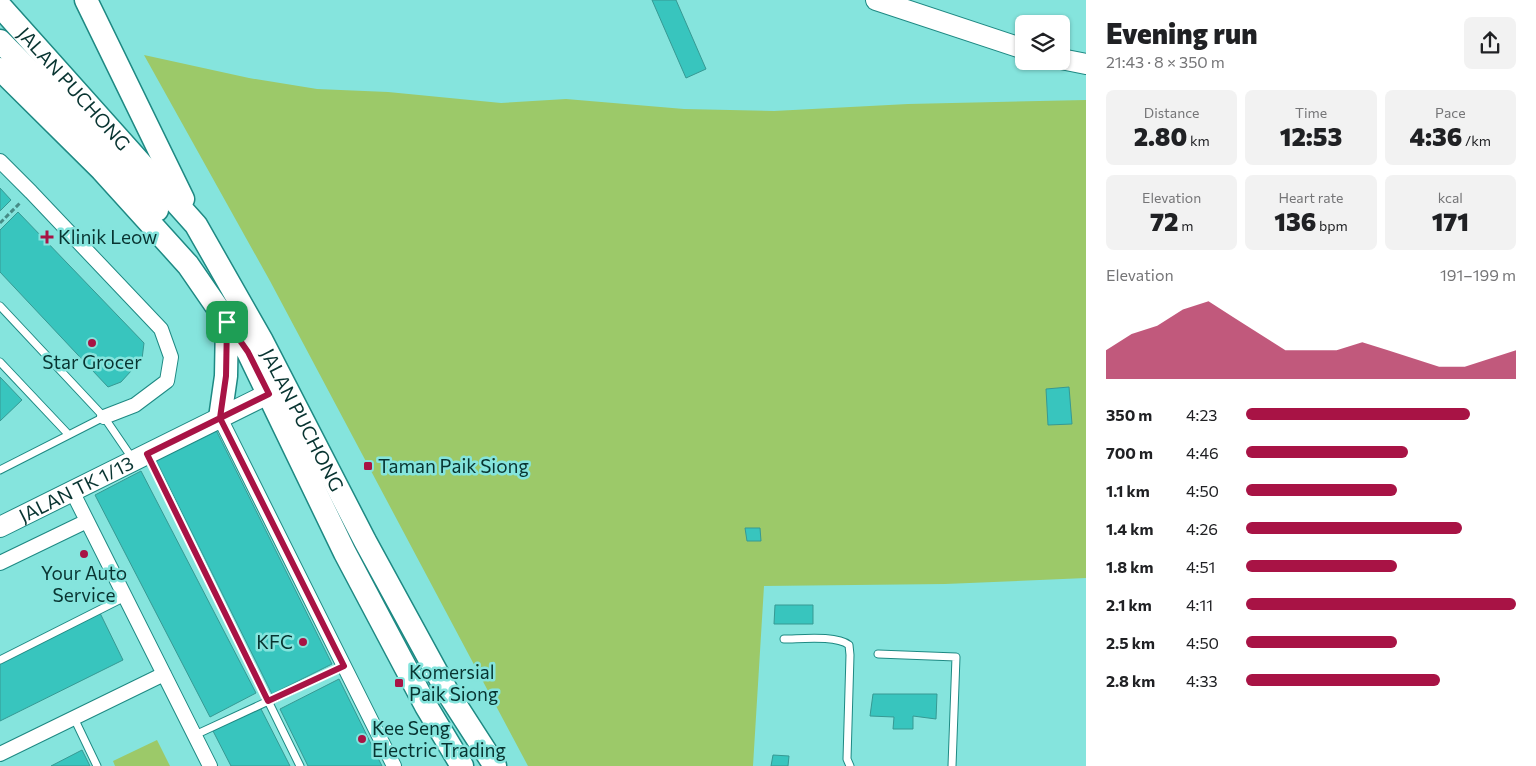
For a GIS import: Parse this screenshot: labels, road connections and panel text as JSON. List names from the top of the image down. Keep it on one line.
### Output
{"streets":{"main road":["JALAN PUCHONG"],"street":["JALAN TK 1/13"]},"crossings":[["JALAN PUCHONG","JALAN TK 1/13"]],"places":{"health":["Klinik Leow"],"other":["Star Grocer","Your Auto Service","KFC","Kee Seng Electric Trading"],"transit":["Taman Paik Siong","Komersial Paik Siong"]},"page":{"heading":["Evening run","21:43 · 8 × 350 m"],"stats":[["Distance","2.80 km"],["Time","12:53"],["Pace","4:36 /km"],["Elevation","72 m"],["Heart rate","136 bpm"],["kcal","171"]],"chart":["Elevation","191–199 m"],"list":[{"name":"350 m","note":"4:23"},{"name":"700 m","note":"4:46"},{"name":"1.1 km","note":"4:50"},{"name":"1.4 km","note":"4:26"},{"name":"1.8 km","note":"4:51"},{"name":"2.1 km","note":"4:11"},{"name":"2.5 km","note":"4:50"},{"name":"2.8 km","note":"4:33"}]}}
